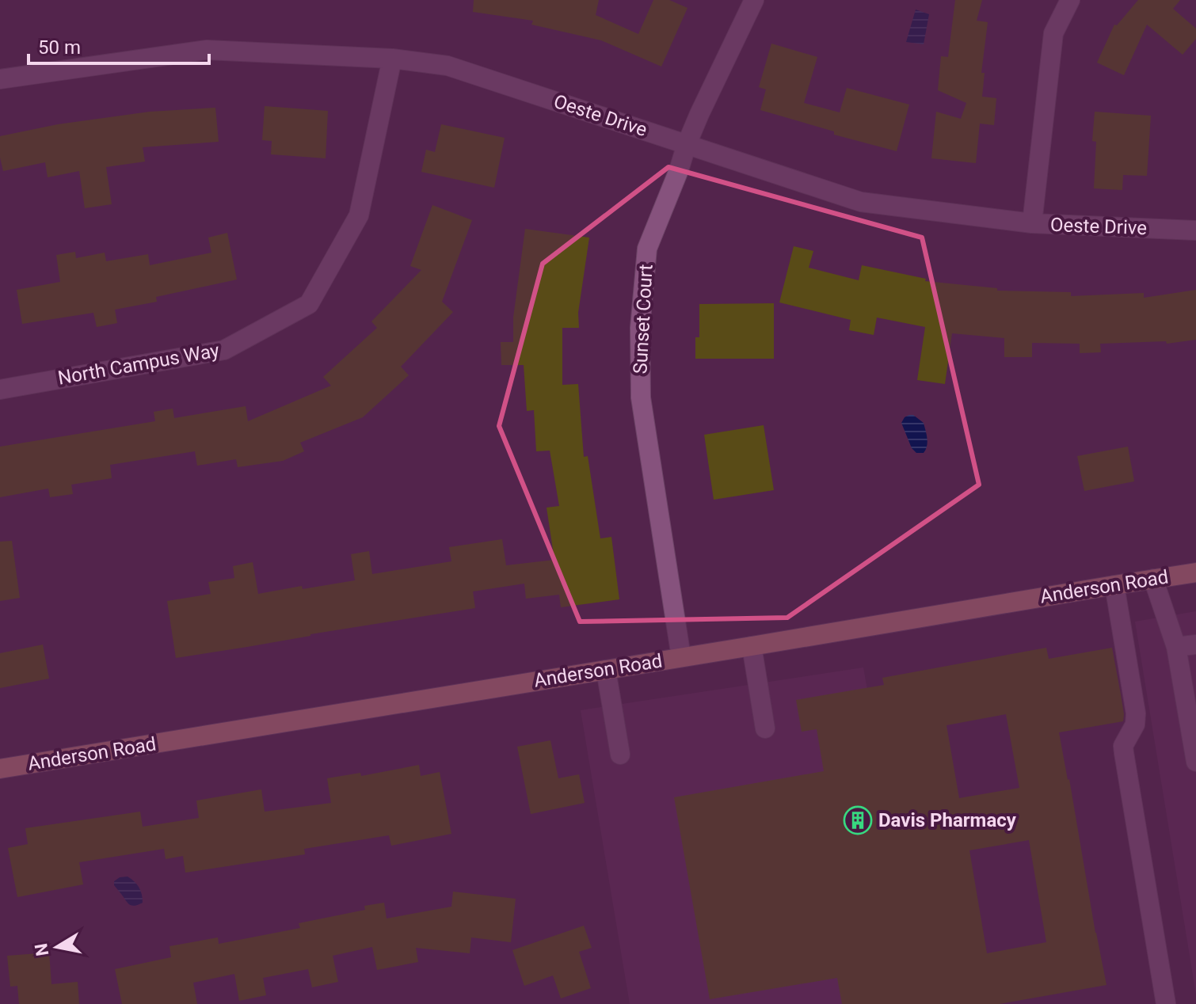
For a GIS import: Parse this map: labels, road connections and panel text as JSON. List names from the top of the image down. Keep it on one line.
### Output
{"streets":{"main road":["Anderson Road"],"street":["Oeste Drive","Sunset Court","North Campus Way"]},"crossings":[["Oeste Drive","Sunset Court"],["Oeste Drive","North Campus Way"],["Sunset Court","Anderson Road"]],"places":{"building":["Davis Pharmacy"]},"scale_bar":"50 m","north":"left"}
